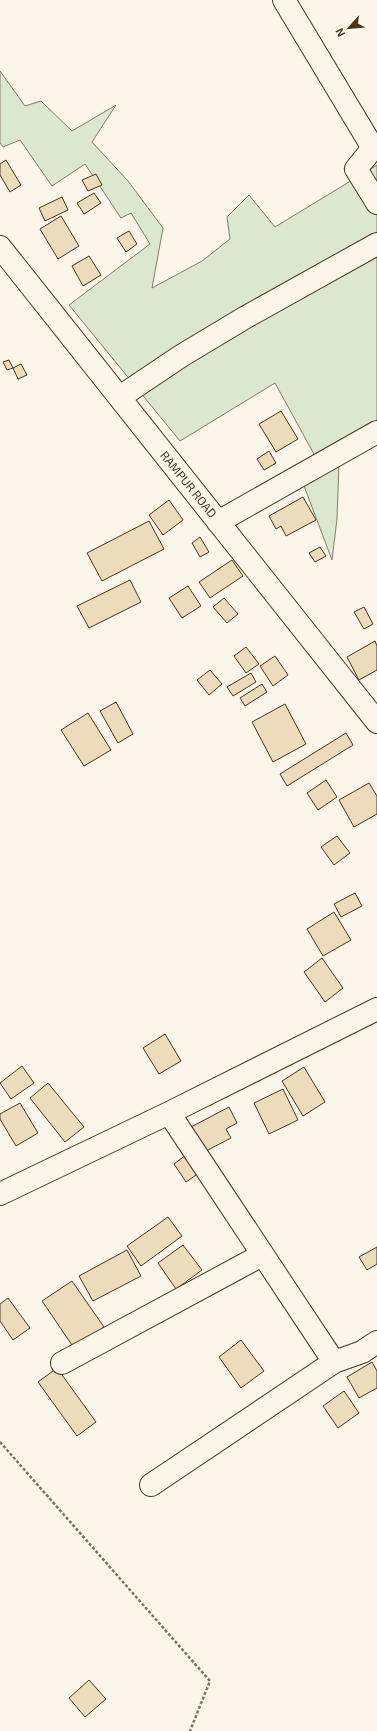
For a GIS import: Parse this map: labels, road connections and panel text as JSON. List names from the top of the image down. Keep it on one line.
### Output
{"streets":{"street":["RAMPUR ROAD"]},"north":"bottom left"}
